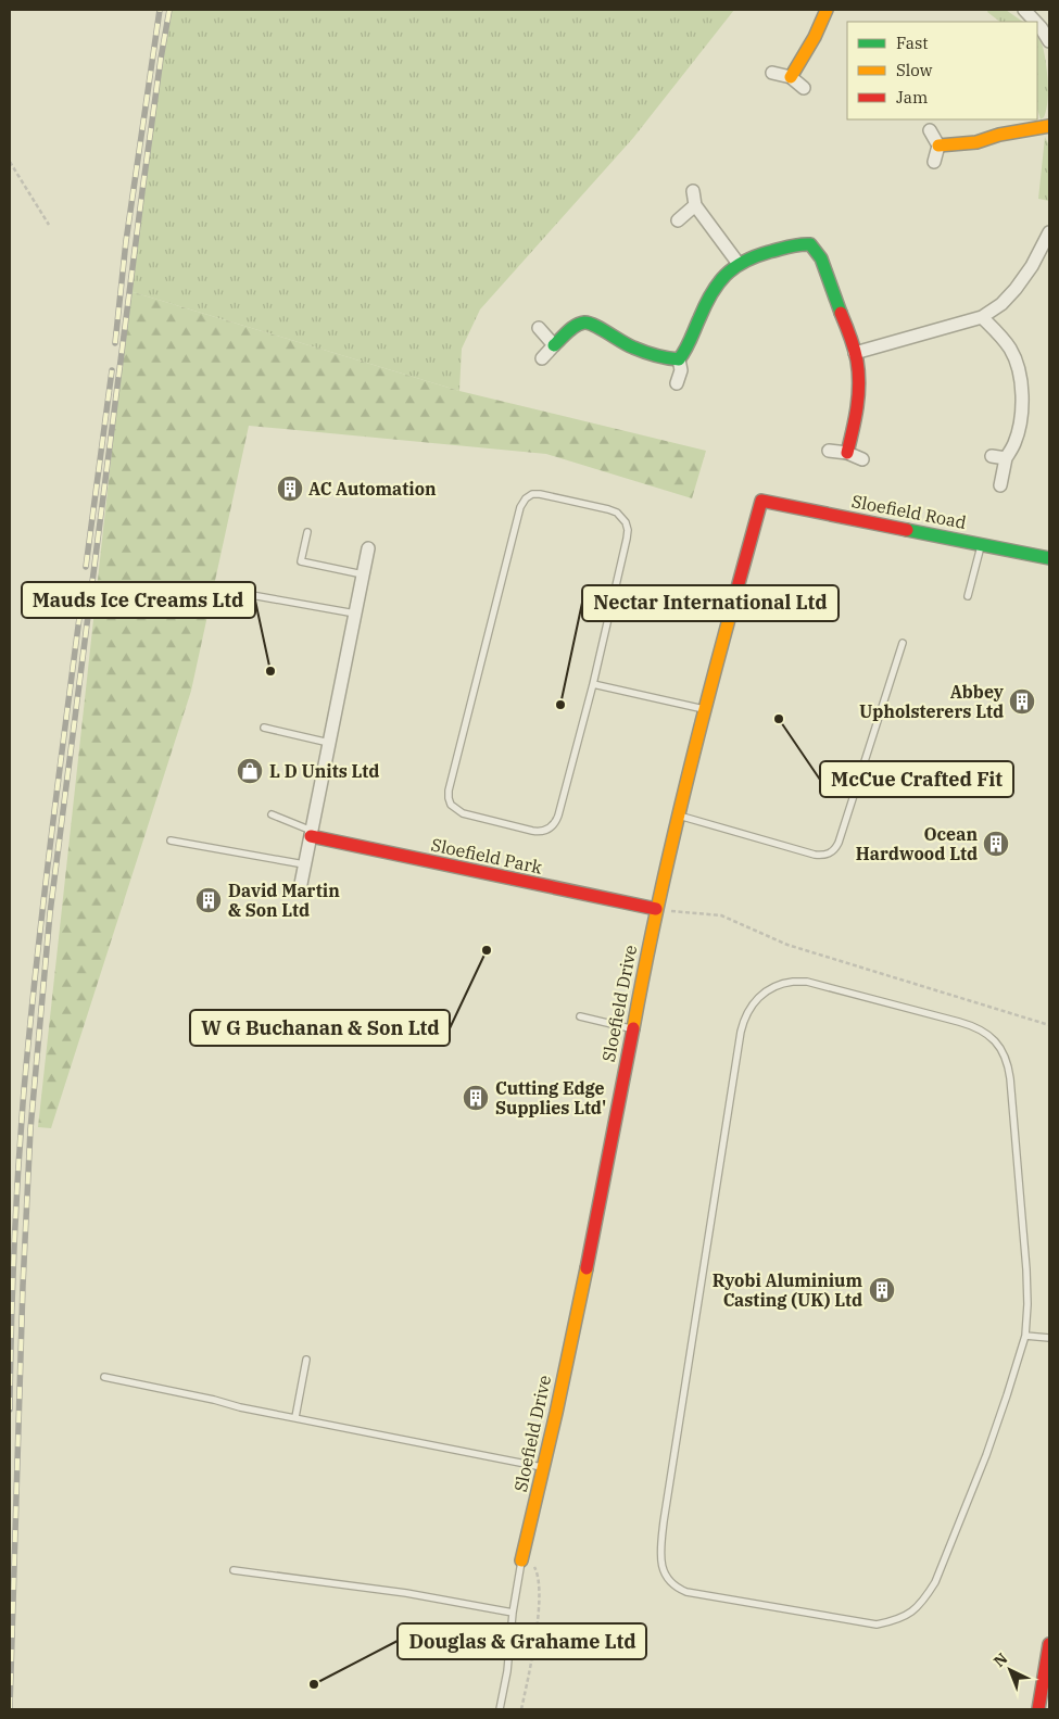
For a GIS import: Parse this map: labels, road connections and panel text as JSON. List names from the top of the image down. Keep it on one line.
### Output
{"streets":{"street":["Sloefield Road","Sloefield Park","Sloefield Drive"]},"crossings":[["Sloefield Road","Sloefield Drive"],["Sloefield Park","Sloefield Drive"]],"places":{"building":["AC Automation","Abbey Upholsterers Ltd","Ocean Hardwood Ltd","David Martin & Son Ltd","Cutting Edge Supplies Ltd'","Ryobi Aluminium Casting (UK) Ltd"],"other":["Mauds Ice Creams Ltd","Nectar International Ltd","McCue Crafted Fit","W G Buchanan & Son Ltd","Douglas & Grahame Ltd"],"shop":["L D Units Ltd"]},"legend":["Fast","Slow","Jam"],"north":"top left"}
